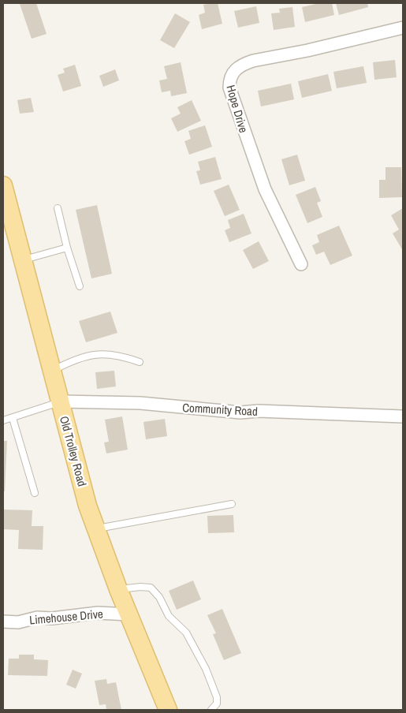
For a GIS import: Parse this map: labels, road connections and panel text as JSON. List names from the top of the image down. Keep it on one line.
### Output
{"streets":{"main road":["Old Trolley Road"],"street":["Hope Drive","Community Road","Limehouse Drive"]},"crossings":[["Community Road","Old Trolley Road"],["Old Trolley Road","Limehouse Drive"]]}
